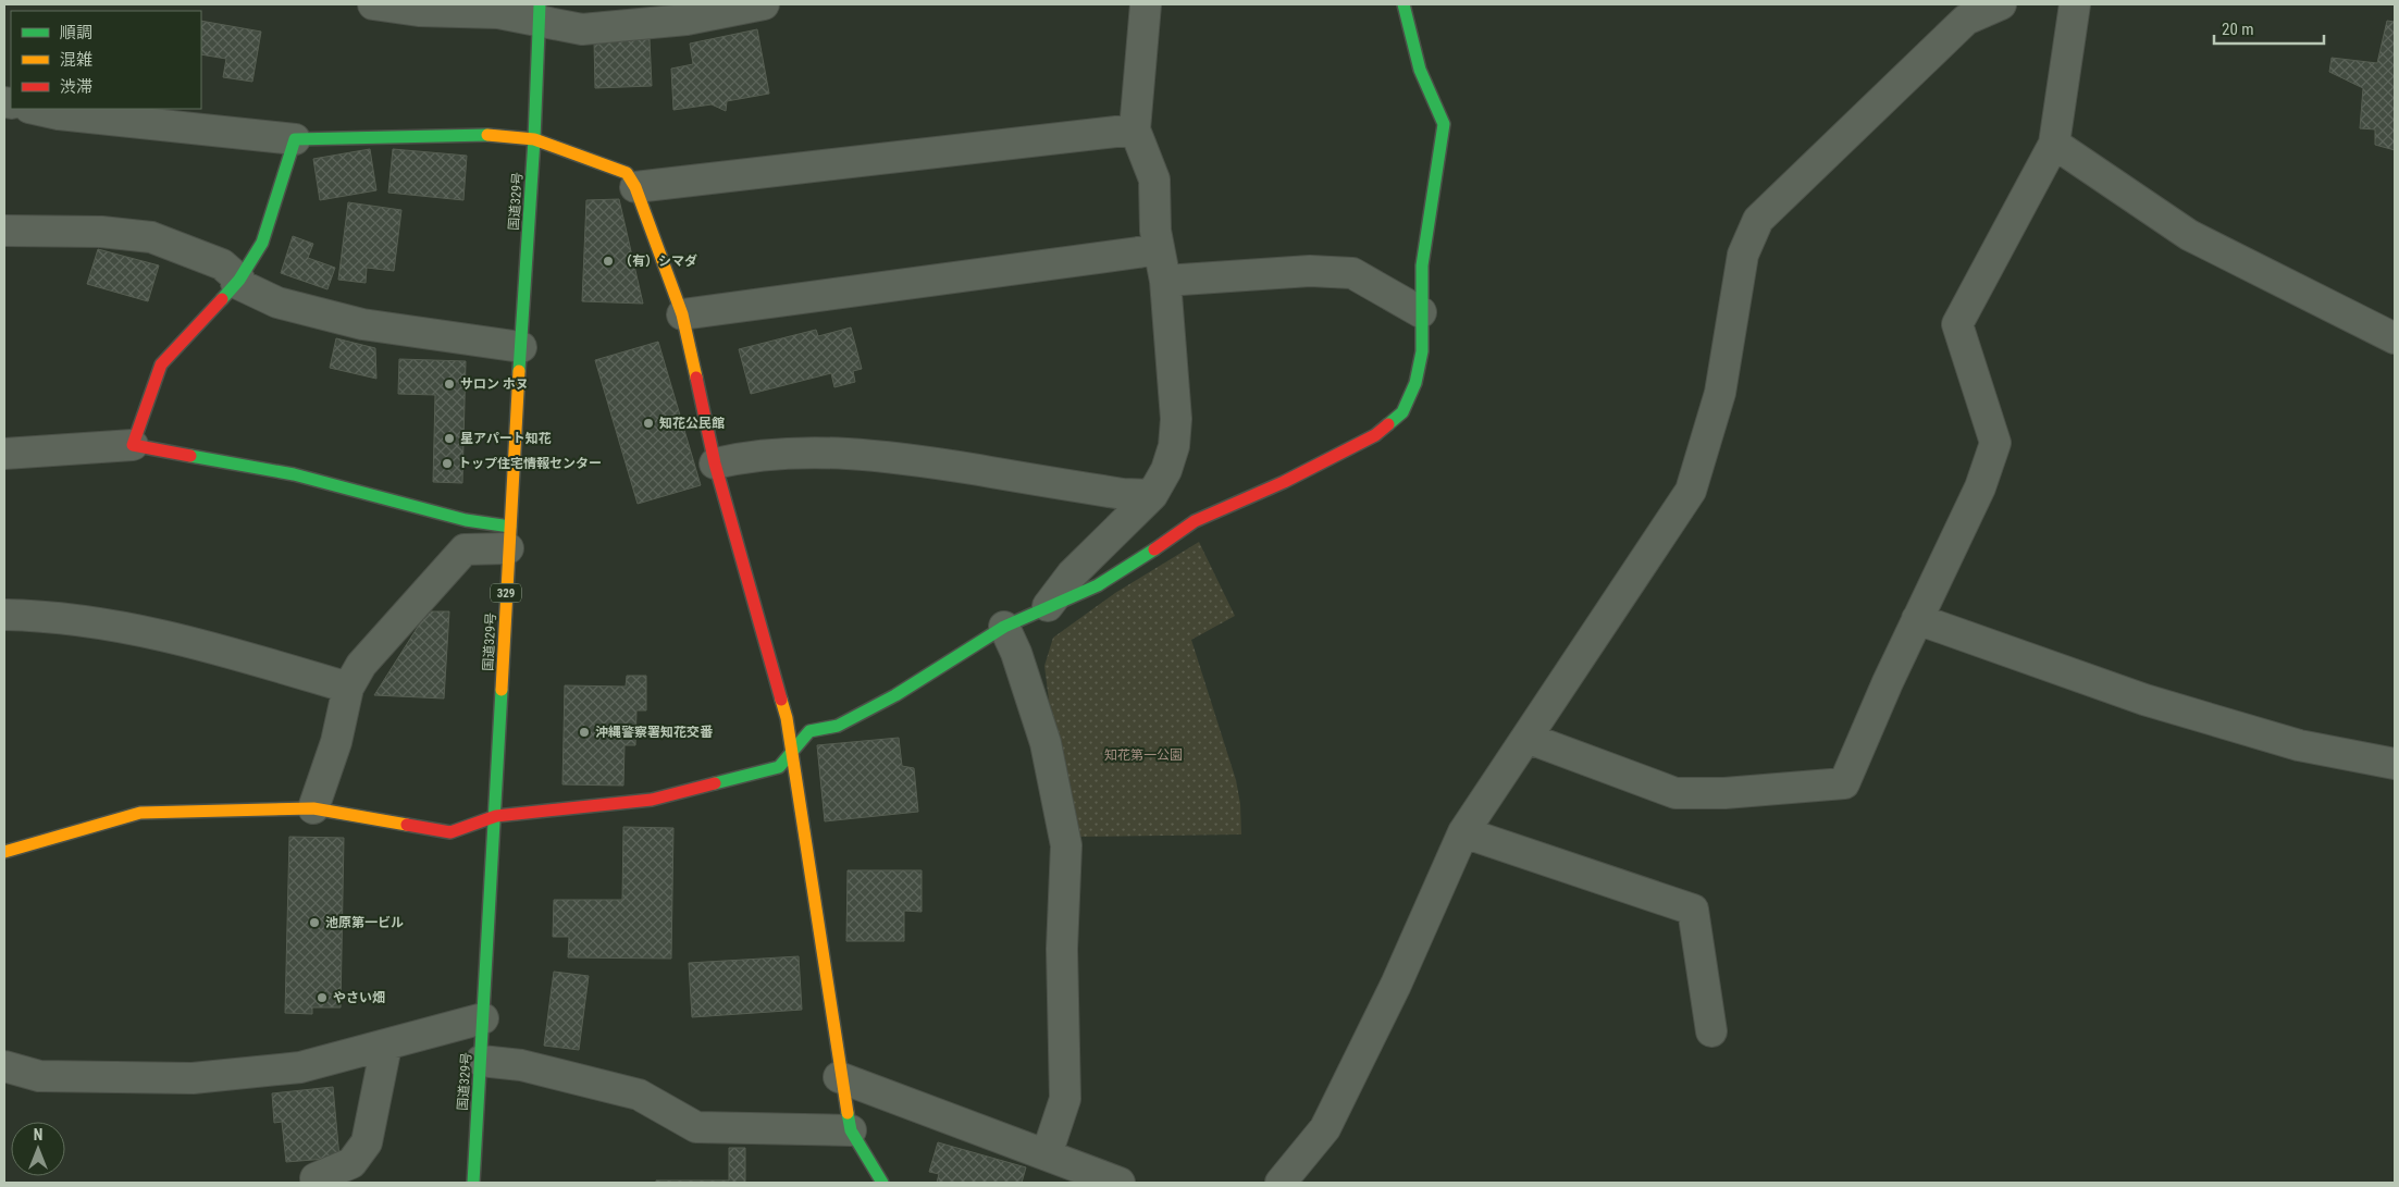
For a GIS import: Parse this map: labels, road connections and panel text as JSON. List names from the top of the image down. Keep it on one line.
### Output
{"streets":{"main road":["国道329号","329"]},"parks":["知花第一公園"],"places":["（有）シマダ","サロン ホヌ","知花公民館","星アパート知花","トップ住宅情報センター","沖縄警察署知花交番","池原第一ビル","やさい畑"],"legend":["順調","混雑","渋滞"],"scale_bar":"20 m","north":"top"}
